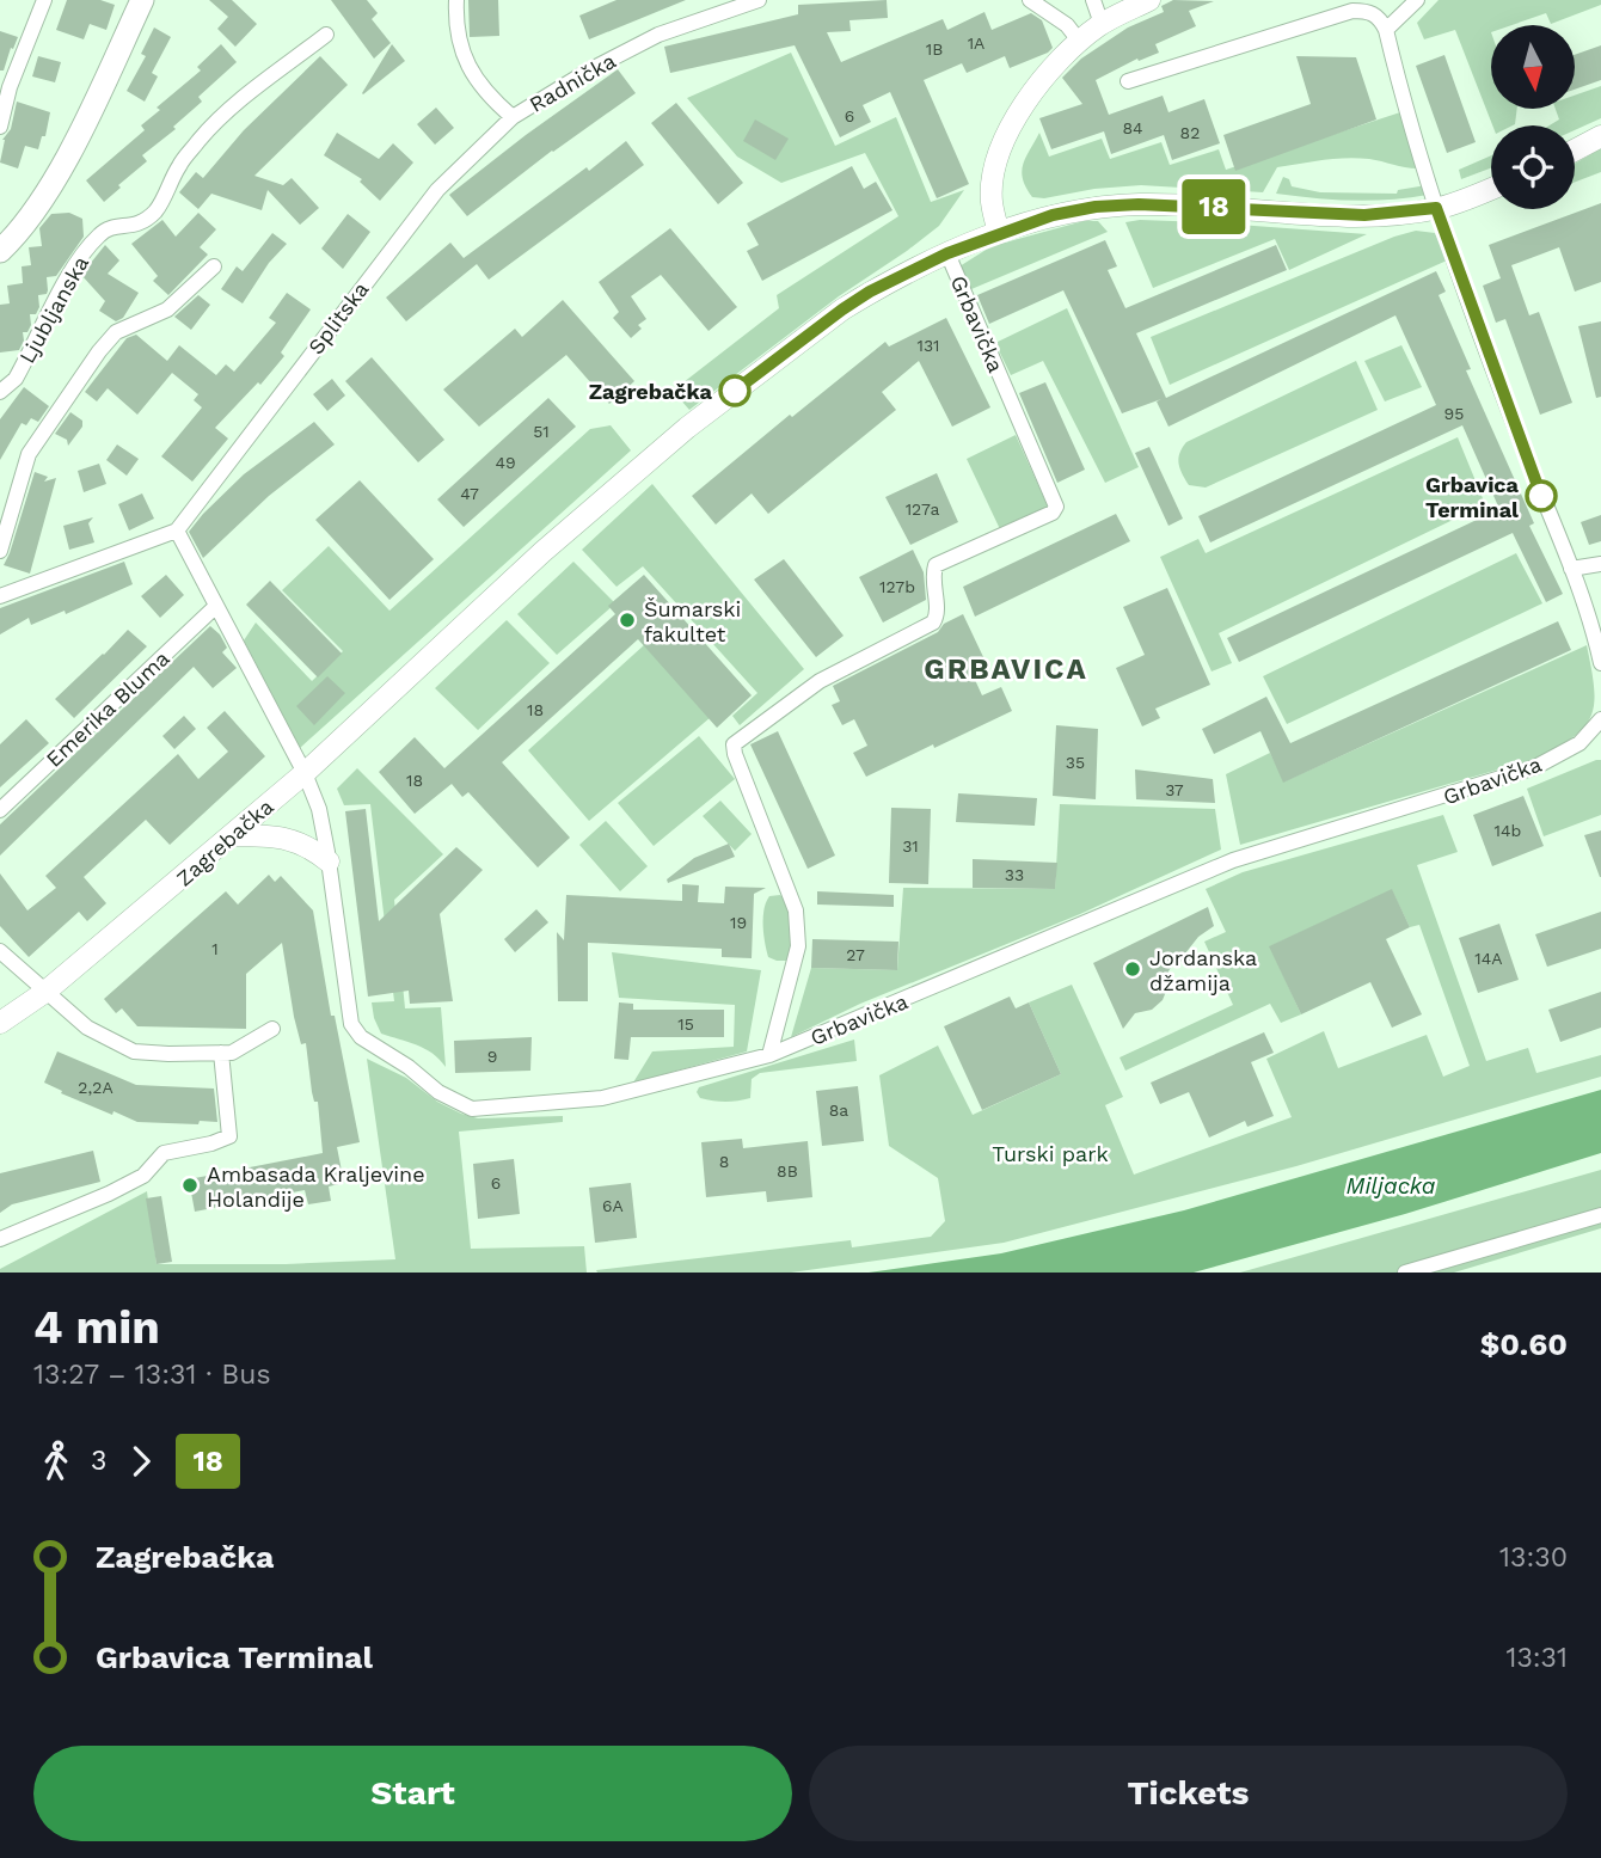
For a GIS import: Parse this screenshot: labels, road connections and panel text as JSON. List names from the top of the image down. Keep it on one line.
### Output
{"streets":{"main road":["Zagrebačka"],"street":["Radnička","Ljubljanska","Splitska","Grbavička","Emerika Bluma"]},"crossings":[["Radnička","Splitska"],["Grbavička","Zagrebačka"]],"districts":["GRBAVICA"],"water":["Miljacka"],"parks":["Turski park"],"places":["Zagrebačka","Grbavica Terminal","Šumarski fakultet","Jordanska džamija","Ambasada Kraljevine Holandije"],"lines":["bus line 18"],"house_numbers":["1A","1B","6","84","82","131","95","51","49","47","127a","127b","18","35","18","37","14b","31","33","19","1","27","14A","15","9","2,2A","8a","8","8B","6","6A"],"north":"bottom","page":{"on_map":"18","heading":["4 min","13:27 – 13:31 · Bus","$0.60"],"legs":["3","18"],"list":[{"name":"Zagrebačka","value":"13:30"},{"name":"Grbavica Terminal","value":"13:31"}],"buttons":["Start","Tickets"]}}
